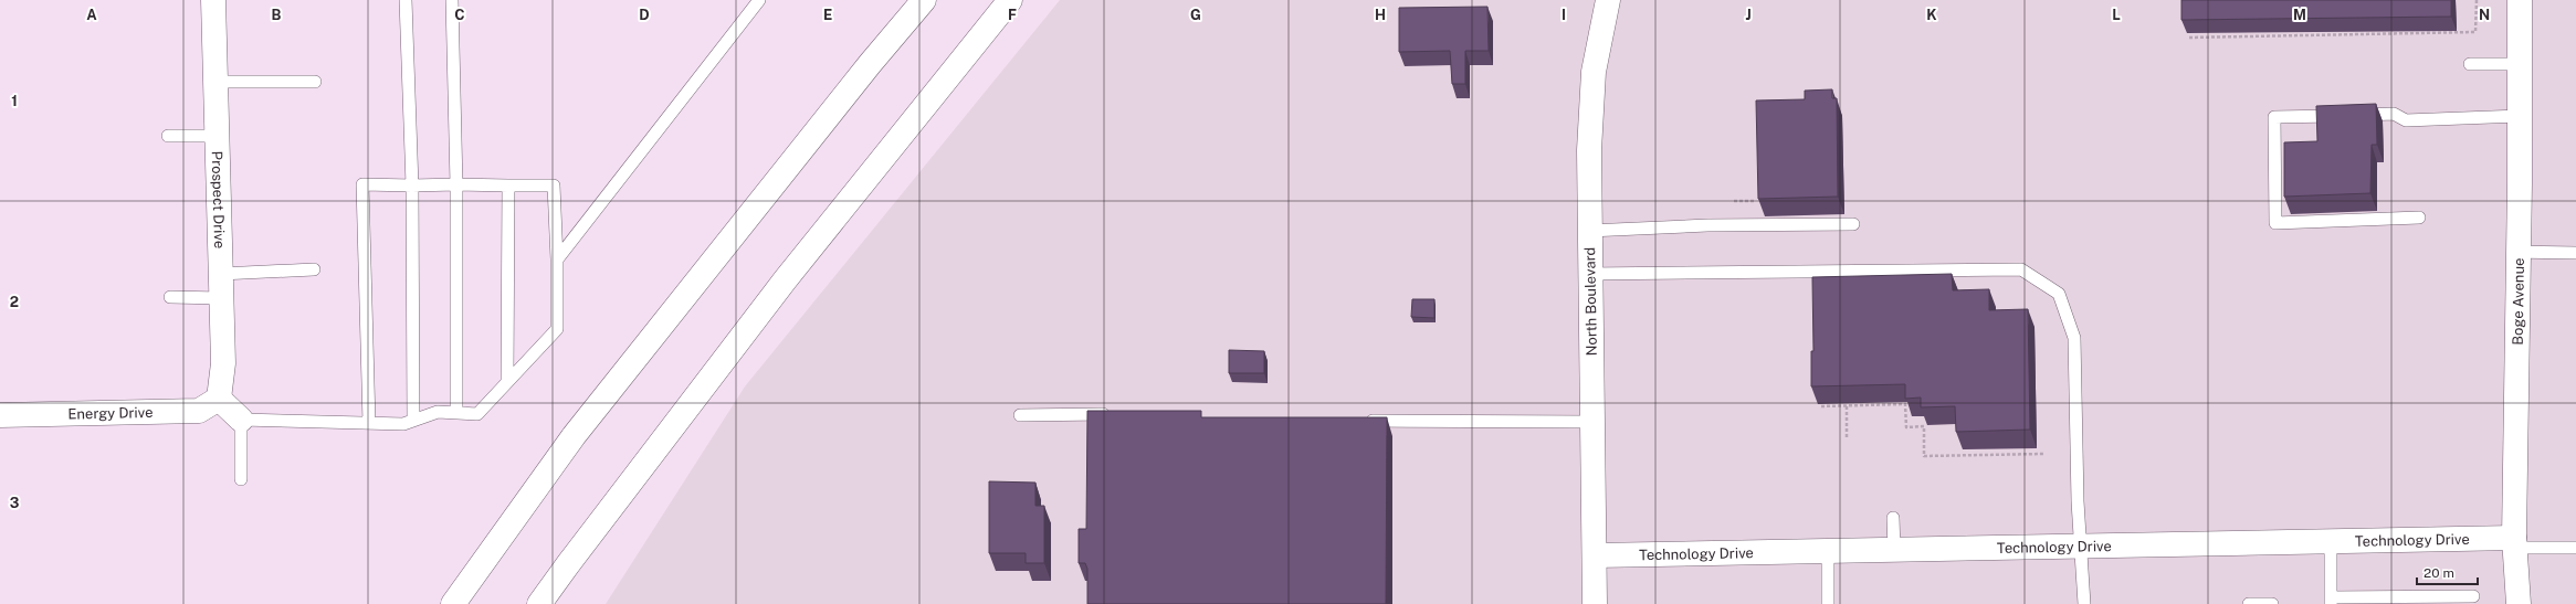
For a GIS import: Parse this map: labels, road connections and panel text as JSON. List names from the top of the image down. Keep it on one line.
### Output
{"streets":{"main road":["Prospect Drive","North Boulevard","Boge Avenue","Energy Drive","Technology Drive"]},"crossings":[["Prospect Drive","Energy Drive"],["North Boulevard","Technology Drive"],["Boge Avenue","Technology Drive"]],"scale_bar":"20 m","grid":{"columns":["A","B","C","D","E","F","G","H","I","J","K","L","M","N"],"rows":["1","2","3"]}}
